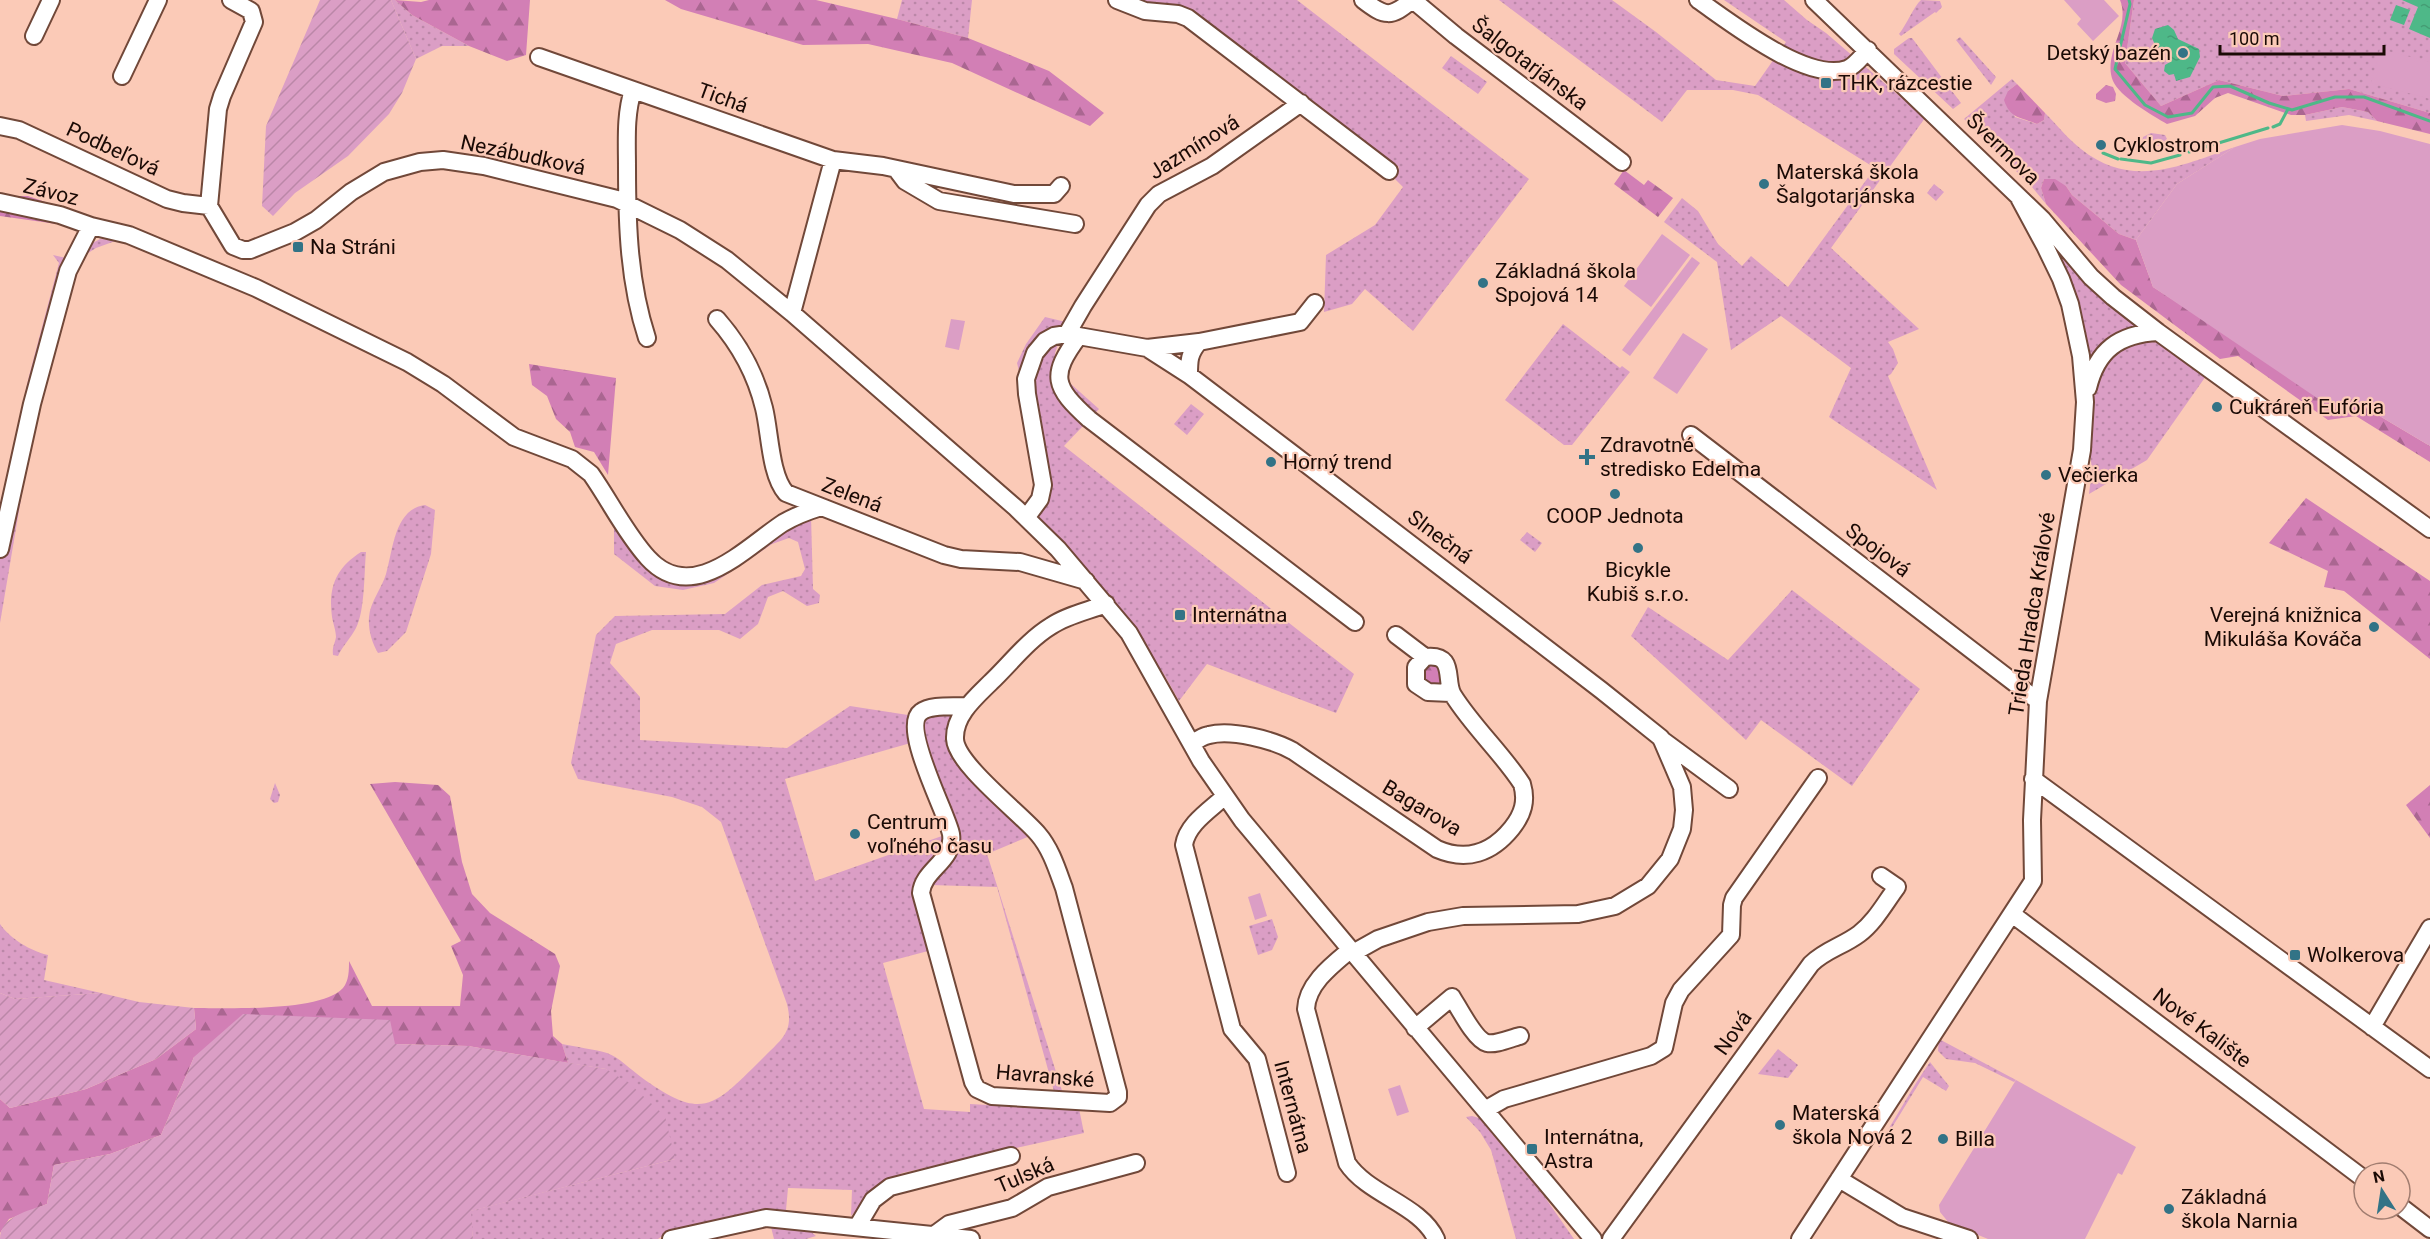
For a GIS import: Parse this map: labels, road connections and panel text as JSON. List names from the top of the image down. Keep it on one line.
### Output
{"streets":{"street":["Šalgotarjánska","Tichá","Jazmínová","Podbeľová","Švermova","Nezábudková","Závoz","Zelená","Slnečná","Spojová","Trieda Hradca Králové","Bagarova","Nové Kalište","Nová","Havranské","Internátna","Tulská"]},"crossings":[["Jazmínová","Slnečná"],["Podbeľová","Nezábudková"],["Švermova","Trieda Hradca Králové"],["Závoz","Zelená"],["Slnečná","Internátna"],["Spojová","Trieda Hradca Králové"],["Trieda Hradca Králové","Nové Kalište"]],"places":{"other":["Detský bazén","Cyklostrom","Materská škola Šalgotarjánska","Základná škola Spojová 14","Cukráreň Eufória","Horný trend","Večierka","COOP Jednota","Bicykle Kubiš s.r.o.","Verejná knižnica Mikuláša Kováča","Centrum voľného času","Materská škola Nová 2","Billa","Základná škola Narnia"],"transit":["THK, rázcestie","Na Stráni","Internátna","Wolkerova","Internátna, Astra"],"health":["Zdravotné stredisko Edelma"]},"scale_bar":"100 m","north":"top"}
